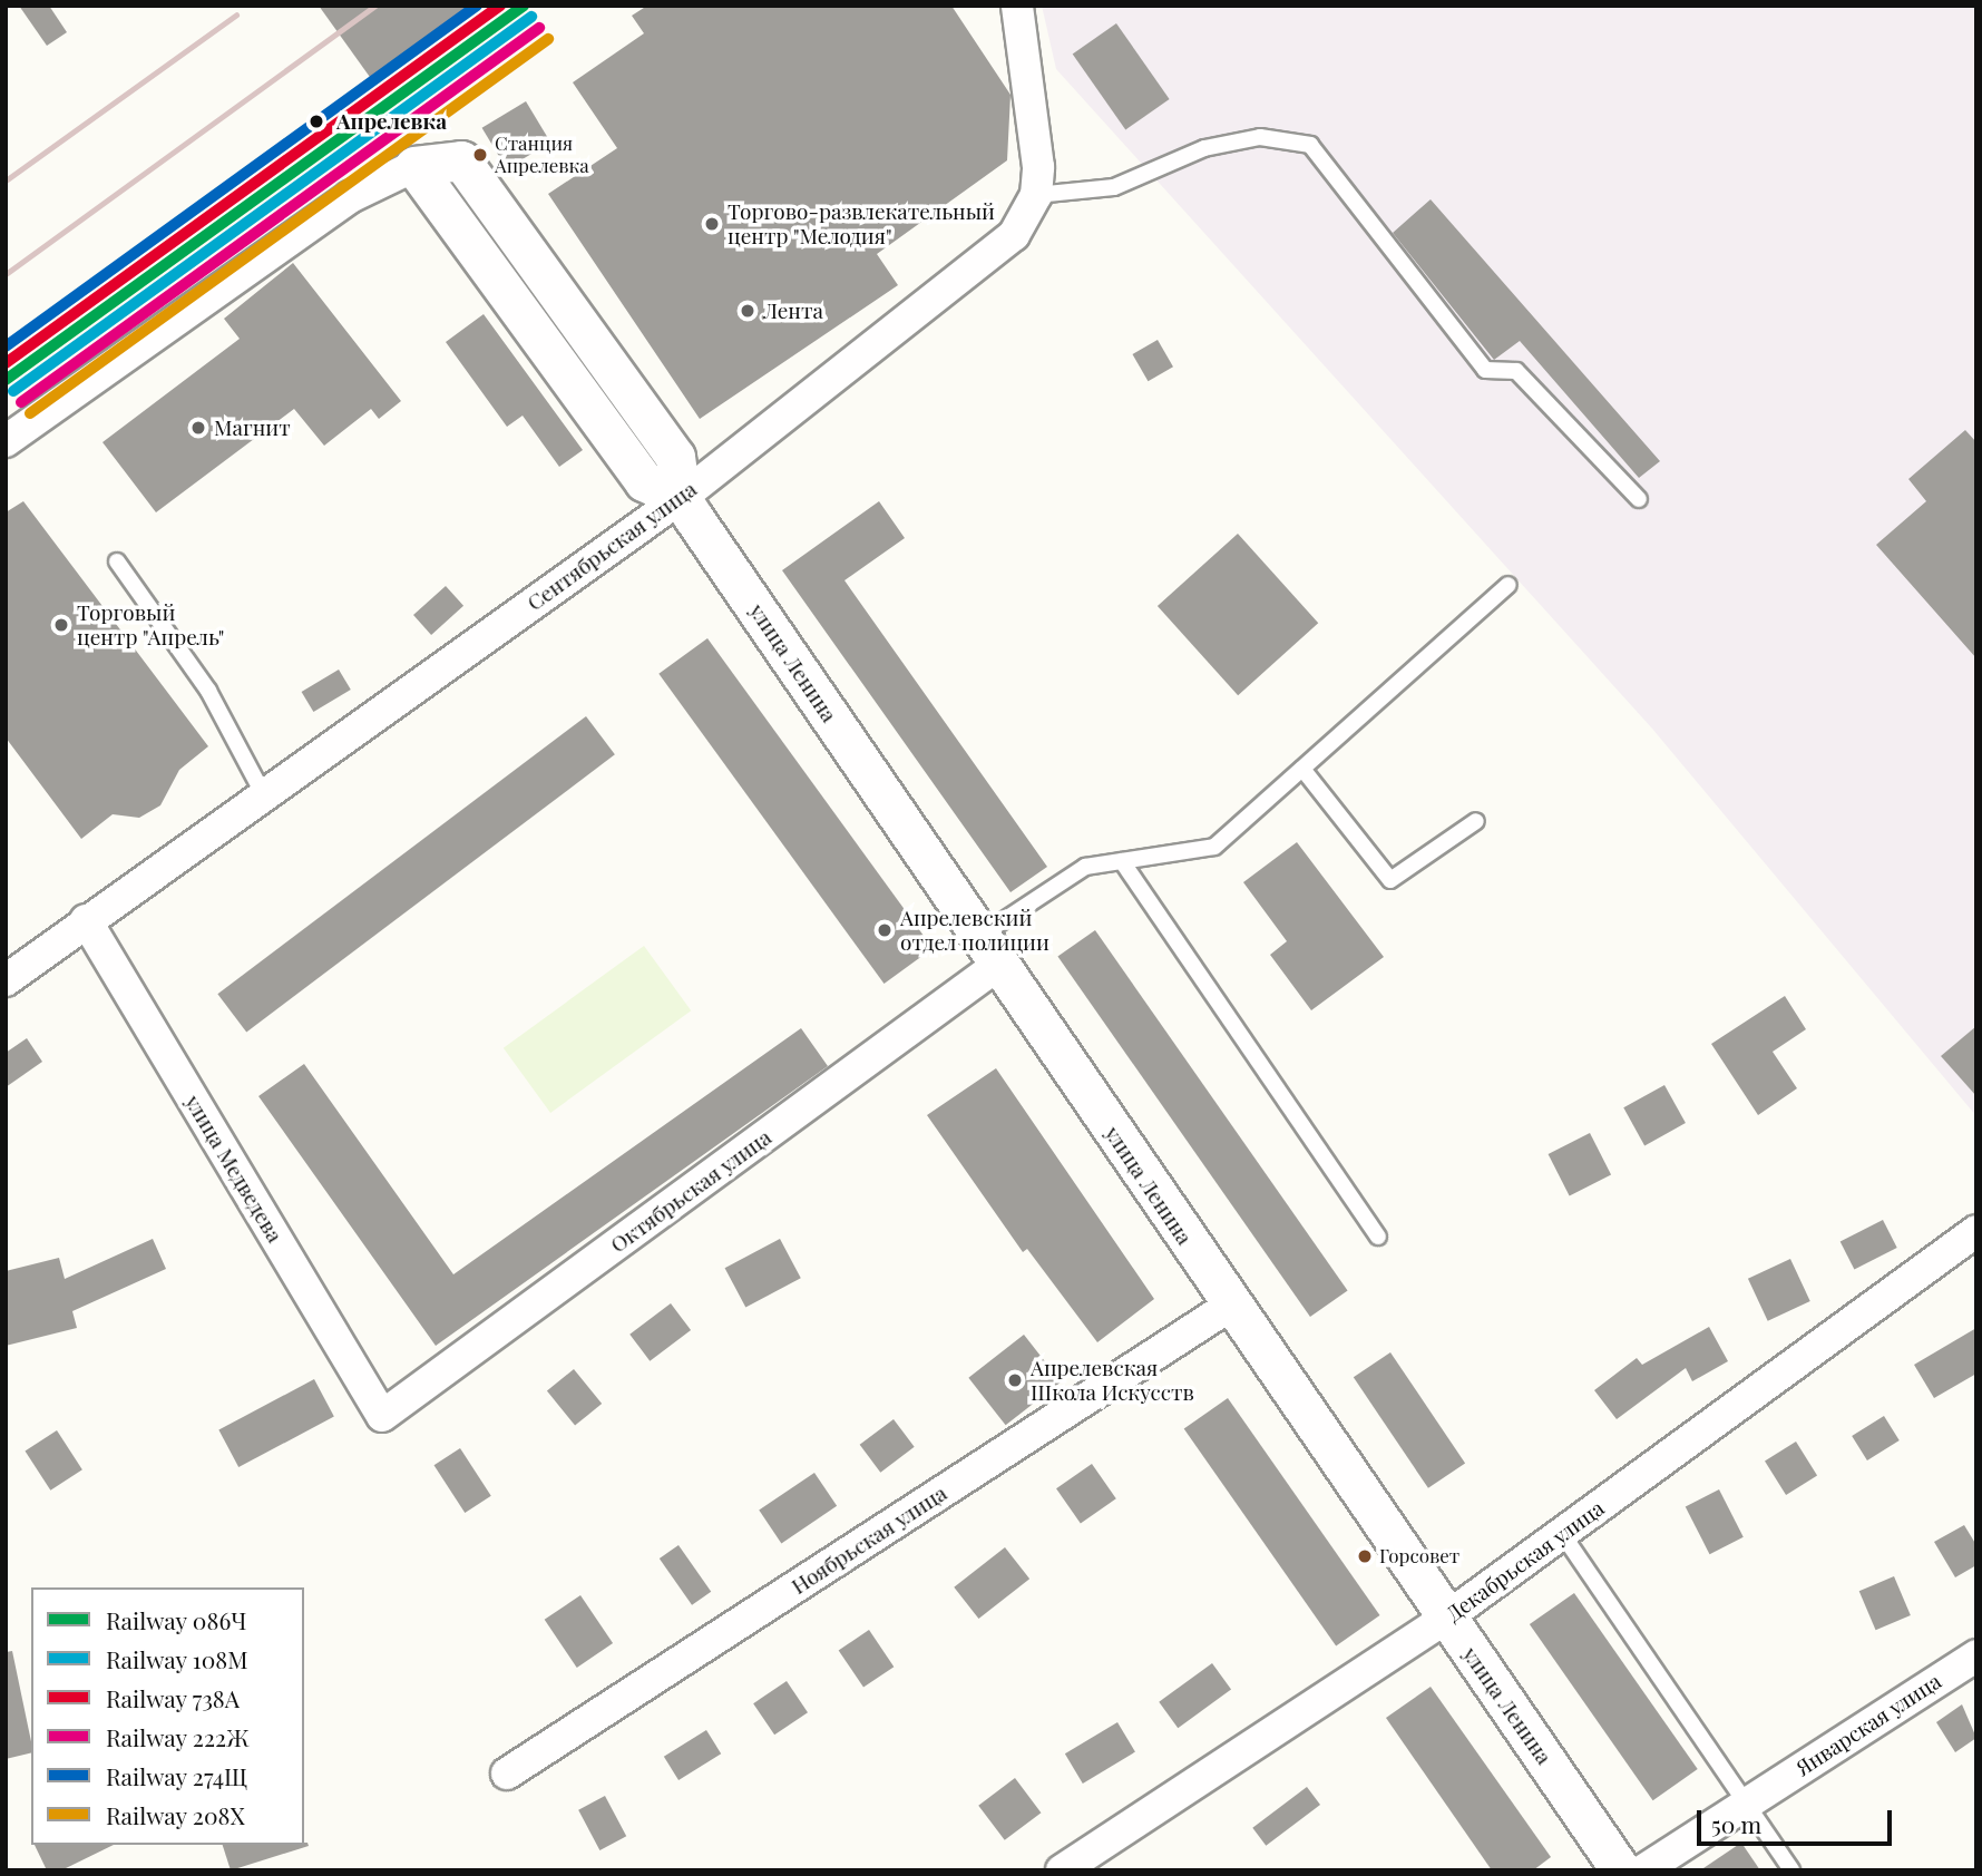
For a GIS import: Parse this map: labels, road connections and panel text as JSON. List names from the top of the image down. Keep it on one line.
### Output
{"streets":{"street":["Сентябрьская улица","улица Ленина","улица Медведева","Октябрьская улица","Ноябрьская улица","Декабрьская улица","Январская улица"]},"crossings":[["Сентябрьская улица","улица Ленина"],["Сентябрьская улица","улица Медведева"],["улица Ленина","Октябрьская улица"],["улица Ленина","Ноябрьская улица"],["улица Ленина","Декабрьская улица"],["улица Медведева","Октябрьская улица"]],"places":["Апрелевка","Станция Апрелевка","Торгово-развлекательный центр \"Мелодия\"","Лента","Магнит","Торговый центр \"Апрель\"","Апрелевский отдел полиции","Апрелевская Школа Искусств","Горсовет"],"lines":["rail line 086Ч","rail line 738А","rail line 274Щ","rail line 108М","rail line 222Ж","rail line 208Х"],"legend":["Railway 086Ч","Railway 108М","Railway 738А","Railway 222Ж","Railway 274Щ","Railway 208Х"],"scale_bar":"50 m"}
